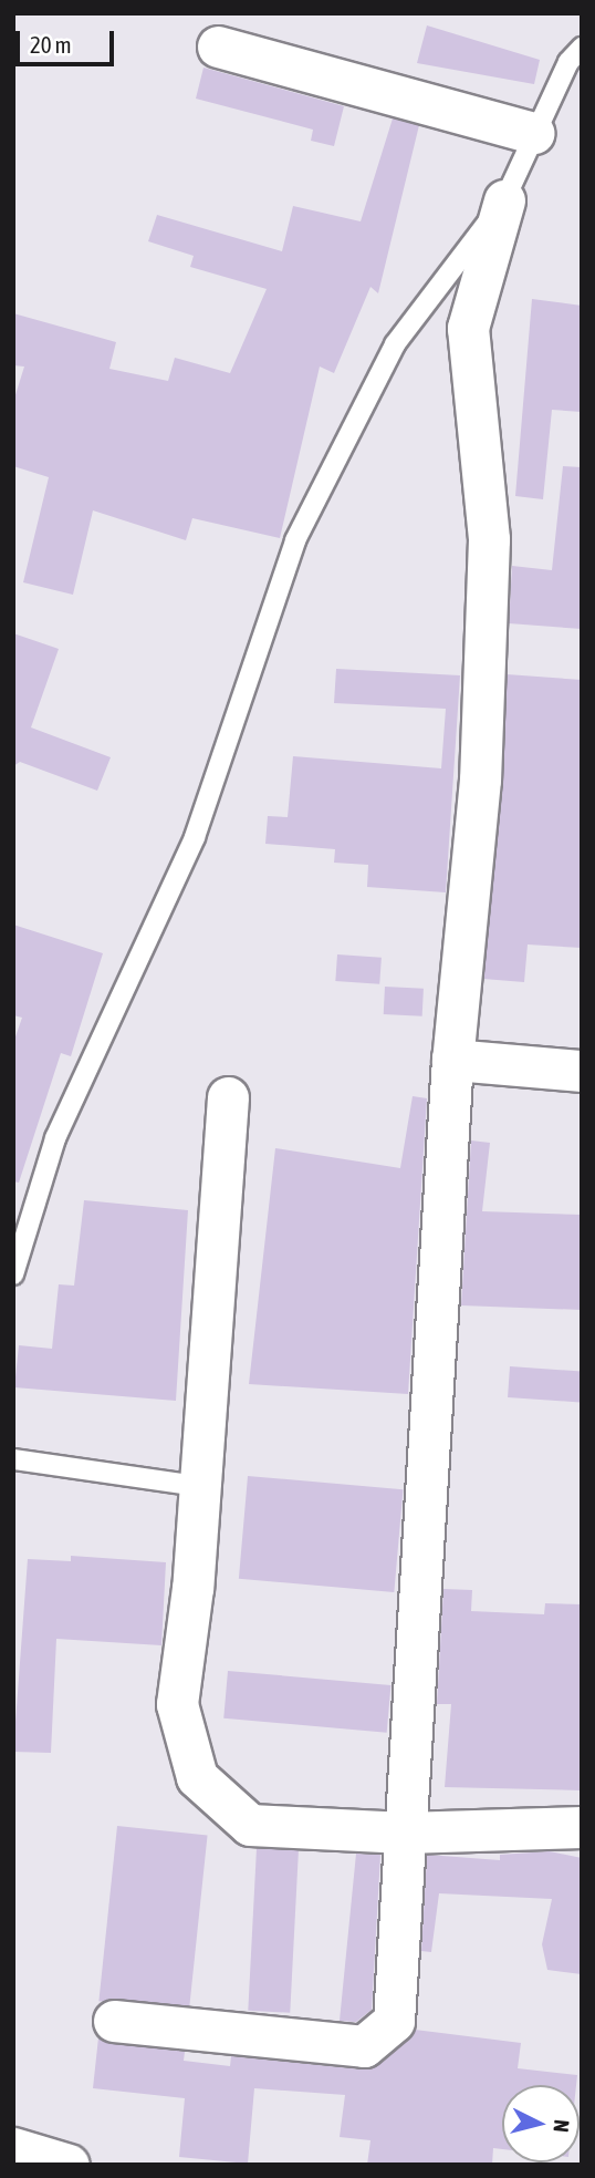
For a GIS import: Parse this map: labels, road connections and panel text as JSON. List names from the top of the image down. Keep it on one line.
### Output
{"scale_bar":"20 m","north":"right"}
